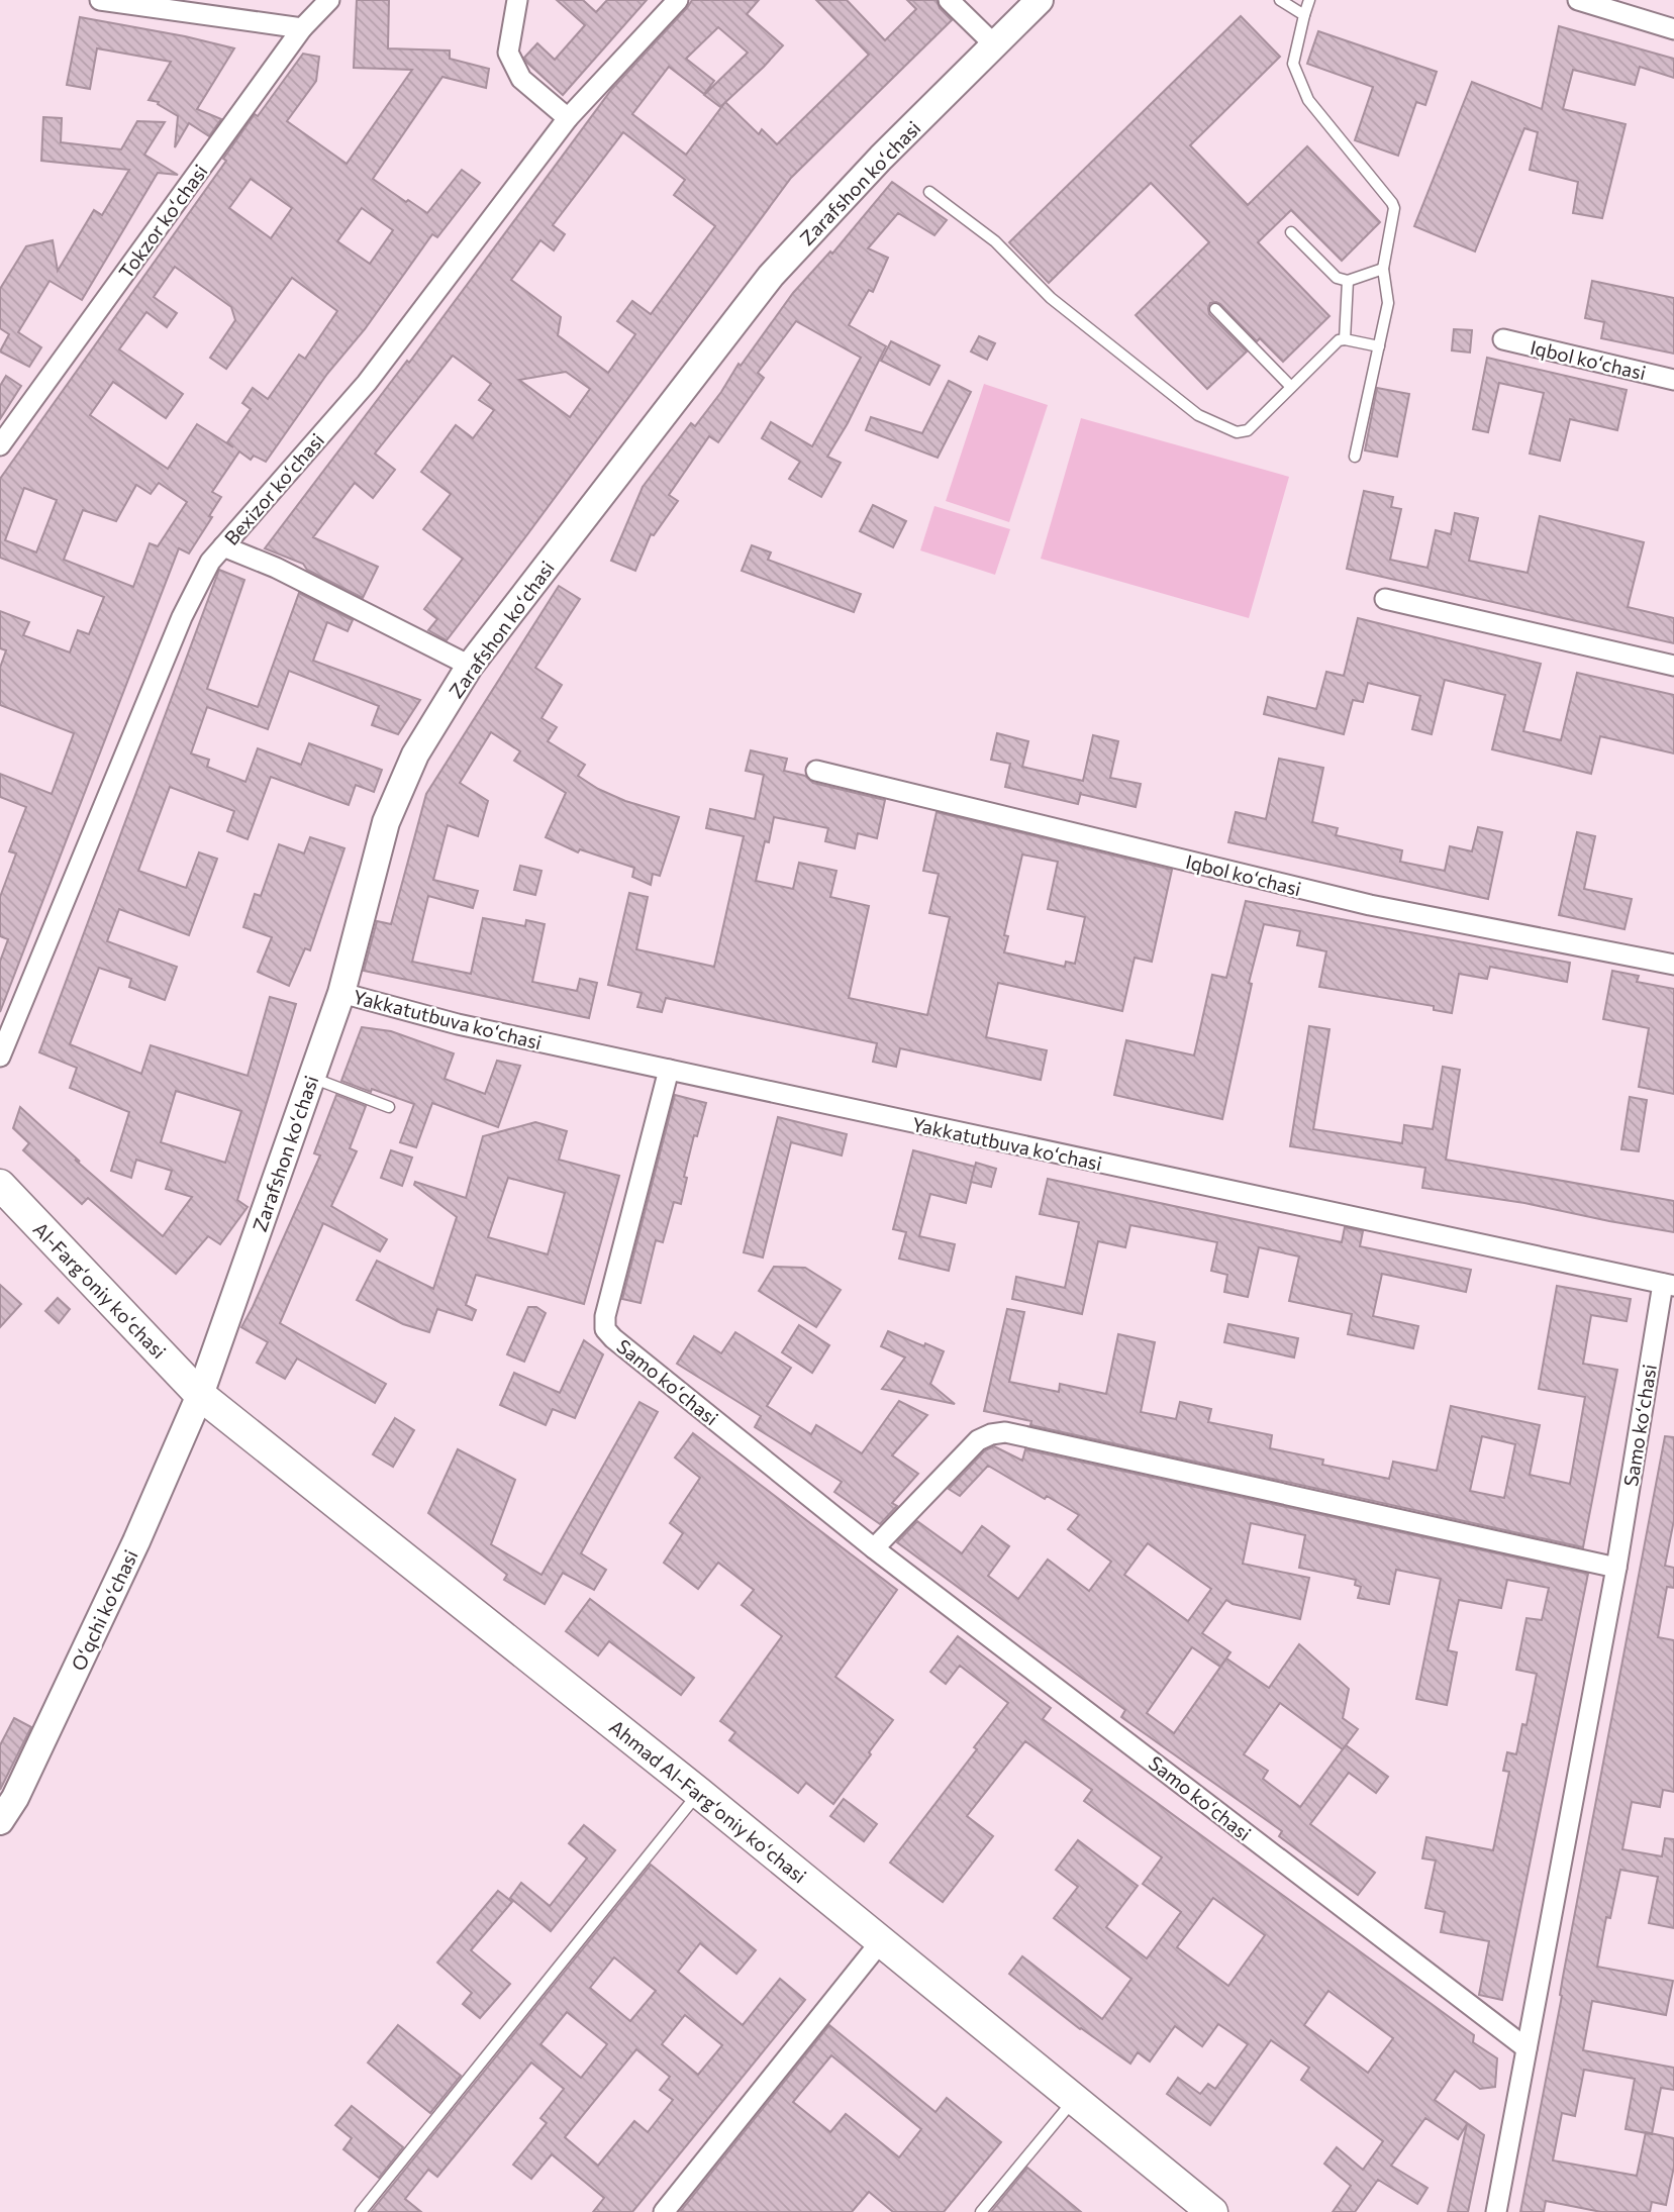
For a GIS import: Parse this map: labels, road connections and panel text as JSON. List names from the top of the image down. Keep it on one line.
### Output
{"streets":{"main road":["Zarafshon koʻchasi","Al-Fargʻoniy koʻchasi","Oʻqchi koʻchasi","Ahmad Al-Fargʻoniy koʻchasi"],"street":["Tokzor koʻchasi","Iqbol koʻchasi","Bexizor koʻchasi","Yakkatutbuva koʻchasi","Samo koʻchasi"]},"crossings":[["Zarafshon koʻchasi","Yakkatutbuva koʻchasi"],["Zarafshon koʻchasi","Al-Fargʻoniy koʻchasi"],["Zarafshon koʻchasi","Oʻqchi koʻchasi"],["Zarafshon koʻchasi","Ahmad Al-Fargʻoniy koʻchasi"],["Yakkatutbuva koʻchasi","Samo koʻchasi"],["Al-Fargʻoniy koʻchasi","Oʻqchi koʻchasi"],["Al-Fargʻoniy koʻchasi","Ahmad Al-Fargʻoniy koʻchasi"],["Oʻqchi koʻchasi","Ahmad Al-Fargʻoniy koʻchasi"]]}
